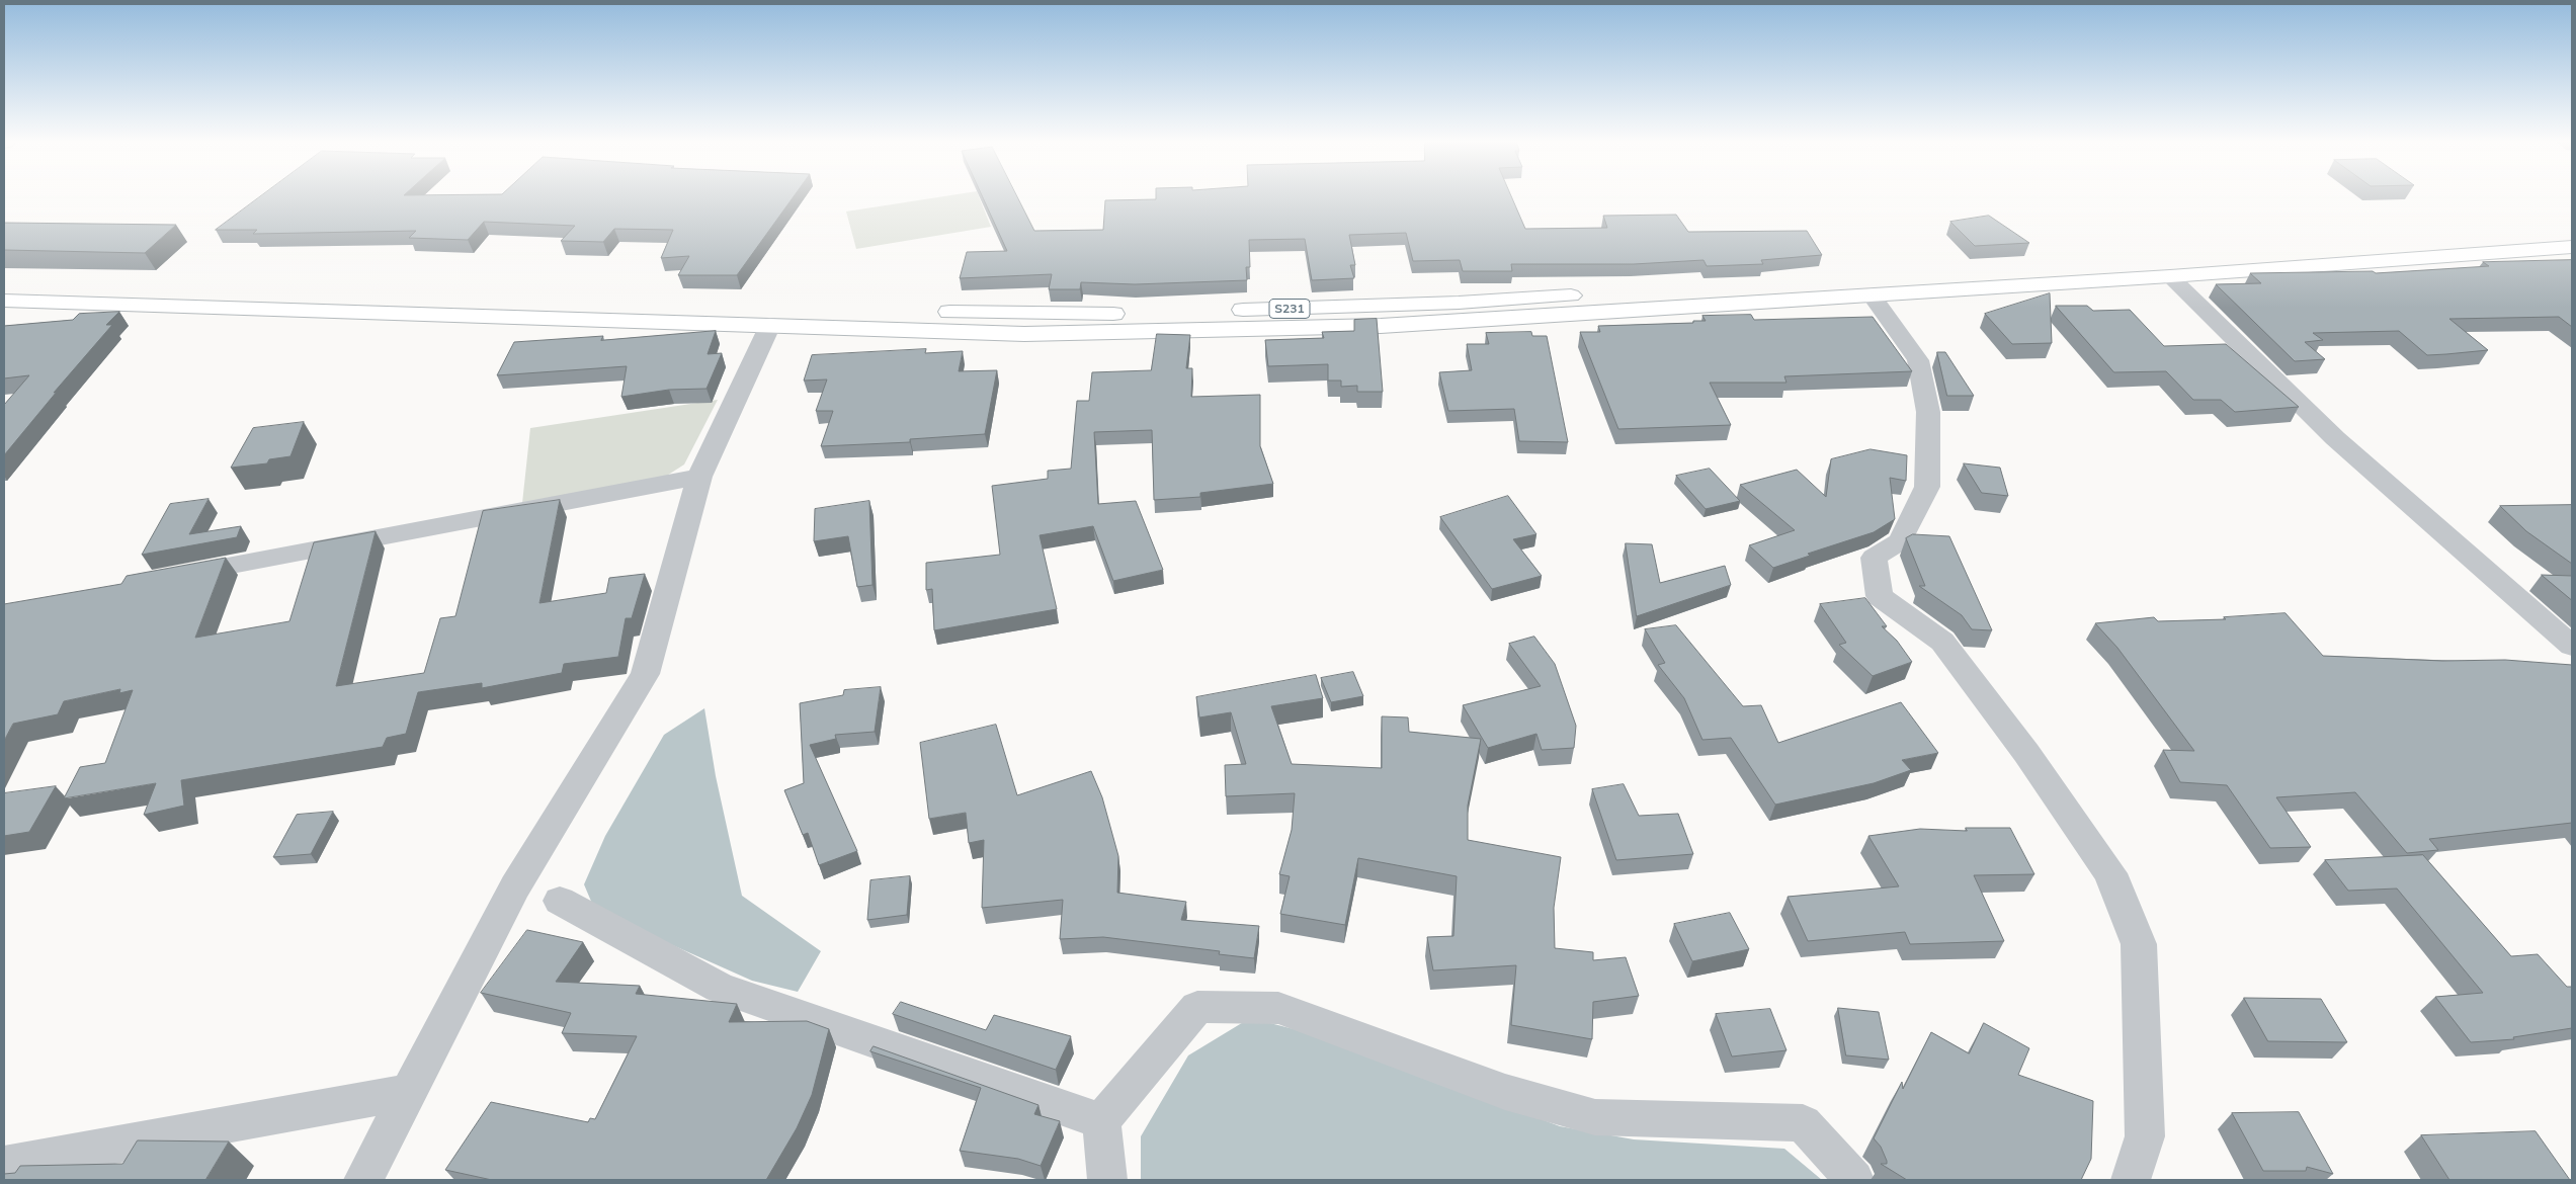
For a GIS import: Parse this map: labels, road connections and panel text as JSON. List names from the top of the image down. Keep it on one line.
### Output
{"streets":{"main road":["S231"]}}
